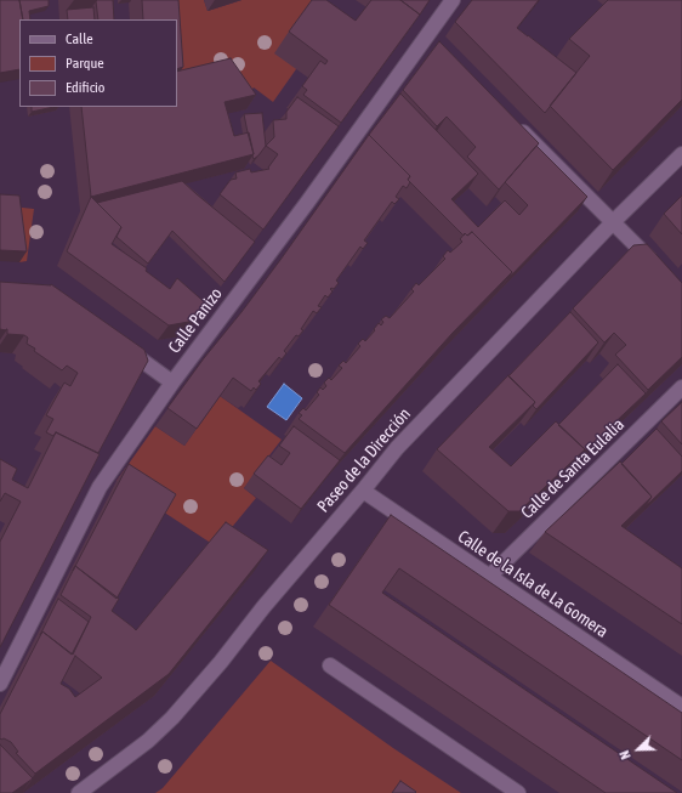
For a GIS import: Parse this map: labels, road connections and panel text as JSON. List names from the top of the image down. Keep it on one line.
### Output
{"streets":{"street":["Calle Panizo","Paseo de la Dirección","Calle de Santa Eulalia","Calle de la Isla de La Gomera"]},"crossings":[["Paseo de la Dirección","Calle de la Isla de La Gomera"],["Calle de Santa Eulalia","Calle de la Isla de La Gomera"]],"legend":["Calle","Parque","Edificio"],"north":"bottom left"}
